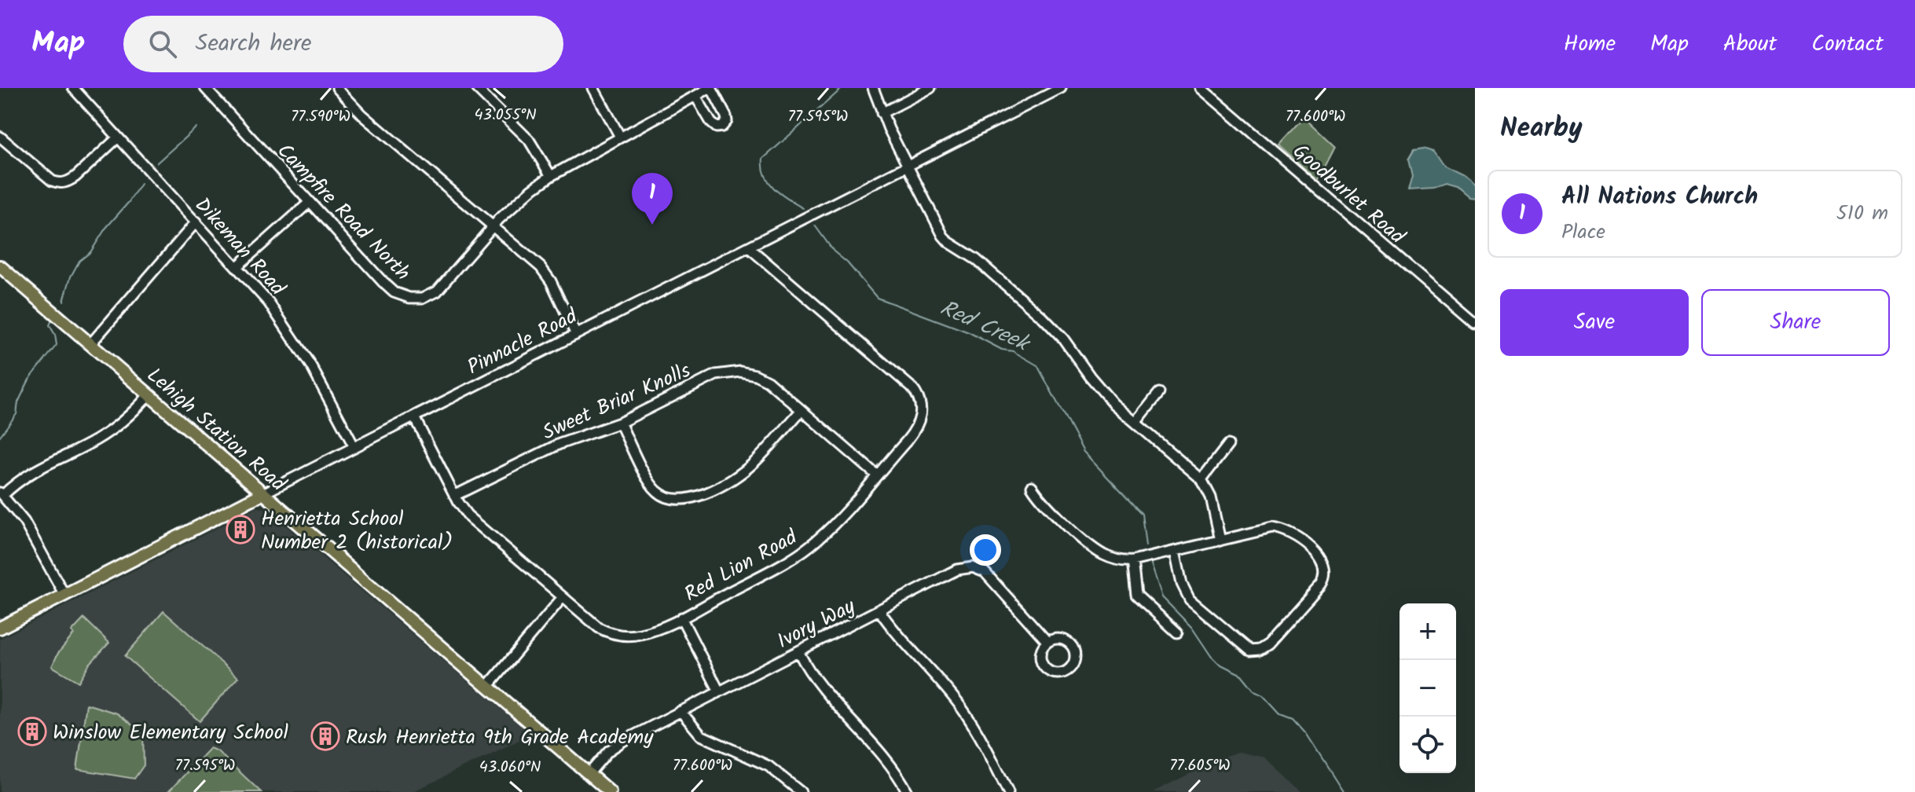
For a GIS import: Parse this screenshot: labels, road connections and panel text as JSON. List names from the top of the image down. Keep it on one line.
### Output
{"streets":{"main road":["Pinnacle Road","Lehigh Station Road"],"street":["Goodburlet Road","Campfire Road North","Dikeman Road","Sweet Briar Knolls","Red Lion Road","Ivory Way"]},"crossings":[["Dikeman Road","Pinnacle Road"],["Pinnacle Road","Lehigh Station Road"],["Pinnacle Road","Red Lion Road"],["Sweet Briar Knolls","Red Lion Road"],["Lehigh Station Road","Ivory Way"]],"water":["Red Creek"],"places":{"building":["Henrietta School Number 2 (historical)","Winslow Elementary School","Rush Henrietta 9th Grade Academy"]},"page":{"header":"Map","search":"Search here","nav":["Home","Map","About","Contact"],"heading":"Nearby","list":[{"mark":"1","name":"All Nations Church","note":"Place","value":"510 m"}],"pins":"1","buttons":["Save","Share"],"map_buttons":["+","−"]},"coordinates":["43.055°N","77.590°W","77.595°W","77.600°W","77.605°W","43.060°N"]}
